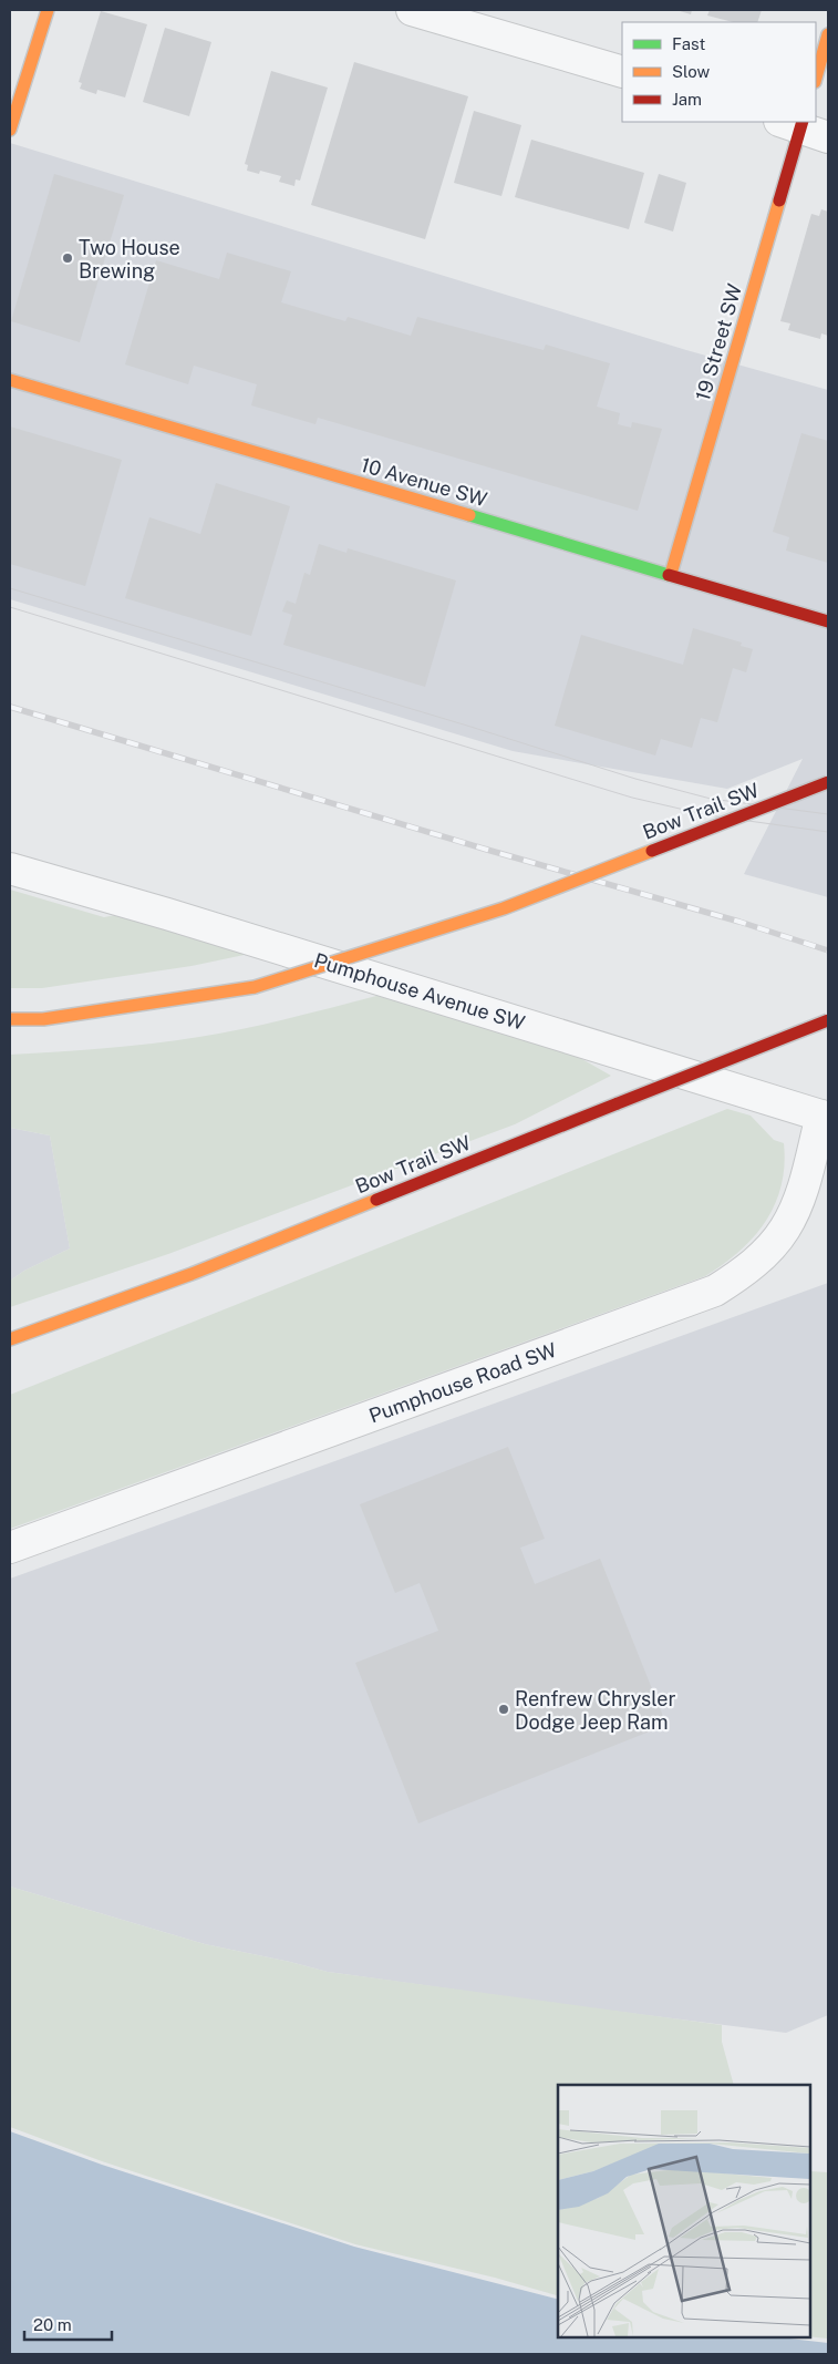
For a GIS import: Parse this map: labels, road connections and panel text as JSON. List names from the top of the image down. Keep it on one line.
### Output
{"streets":{"main road":["19 Street SW","10 Avenue SW","Bow Trail SW"],"street":["Pumphouse Avenue SW","Pumphouse Road SW"]},"crossings":[["19 Street SW","10 Avenue SW"],["Pumphouse Avenue SW","Pumphouse Road SW"]],"places":["Two House Brewing","Renfrew Chrysler Dodge Jeep Ram"],"legend":["Fast","Slow","Jam"],"scale_bar":"20 m"}
